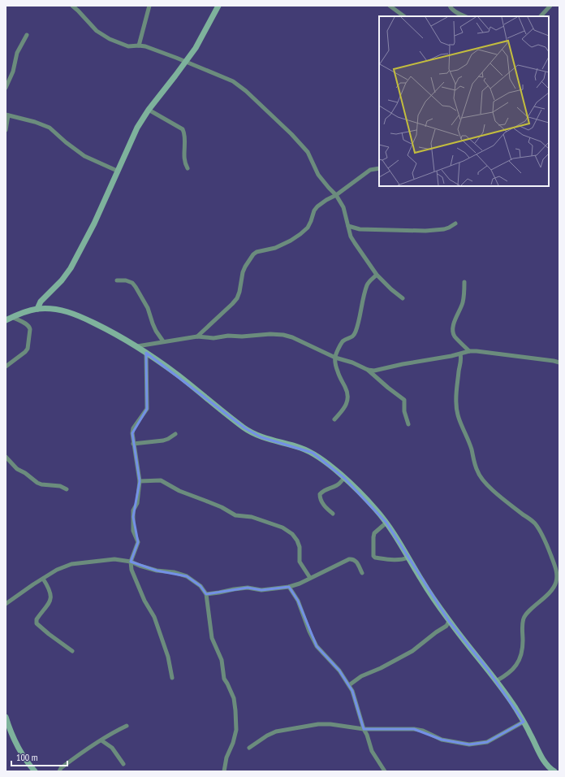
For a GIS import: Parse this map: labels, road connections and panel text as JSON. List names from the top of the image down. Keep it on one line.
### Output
{"scale_bar":"100 m"}
